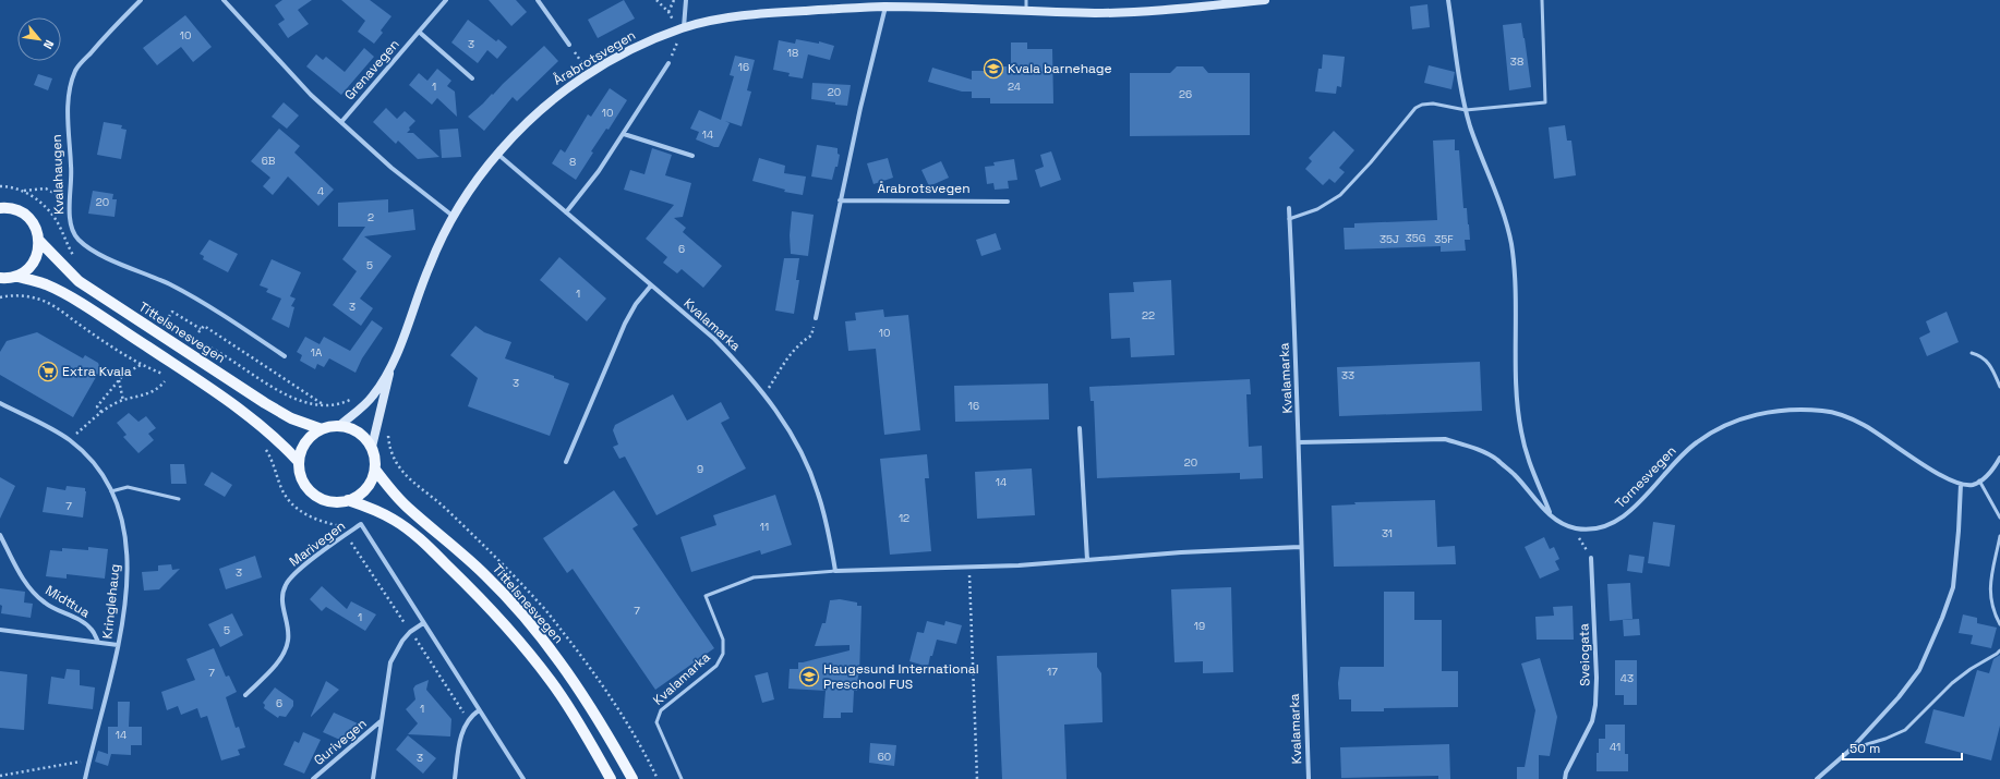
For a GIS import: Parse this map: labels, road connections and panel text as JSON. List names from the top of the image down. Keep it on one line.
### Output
{"streets":{"main road":["Årabrotsvegen","Tittelsnesvegen"],"street":["Grenavegen","Kvalahaugen","Kvalamarka","Tornesvegen","Marivegen","Midttua","Kringlehaug","Sveiogata","Gurivegen"]},"crossings":[["Årabrotsvegen","Kvalamarka"],["Årabrotsvegen","Tittelsnesvegen"],["Kvalamarka","Tornesvegen"],["Marivegen","Gurivegen"],["Midttua","Kringlehaug"]],"places":{"school or university":["Kvala barnehage","Haugesund International Preschool FUS"],"supermarket":["Extra Kvala"]},"house_numbers":["10","3","18","38","16","1","24","20","26","10","14","6B","8","4","20","2","35G","35J","35F","6","5","1","3","22","10","1A","33","3","16","20","9","14","7","12","11","31","3","7","1","19","5","17","7","43","6","1","14","41","60","3"],"scale_bar":"50 m","north":"bottom right"}
